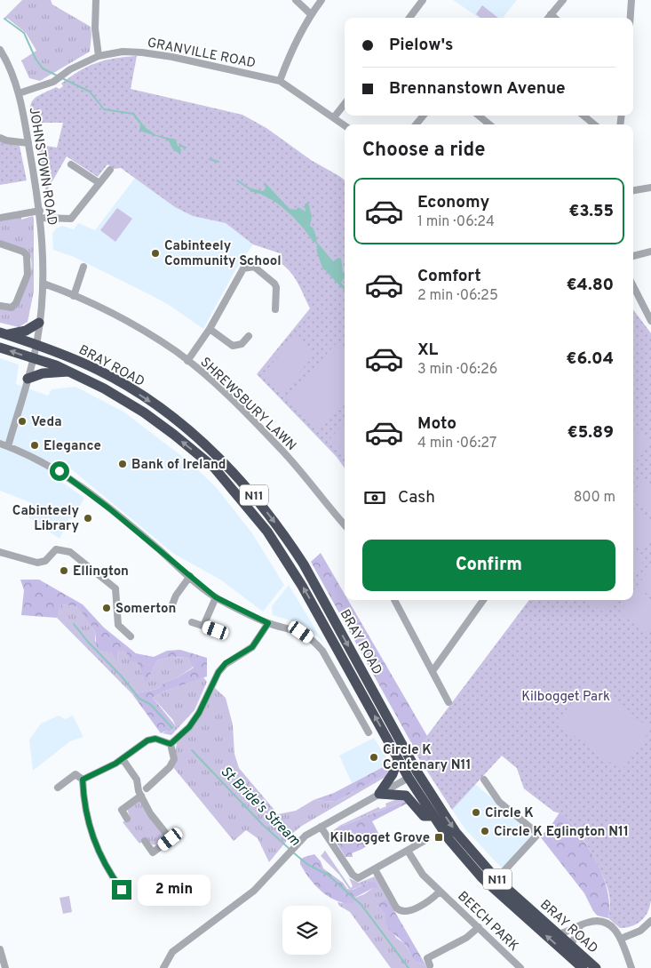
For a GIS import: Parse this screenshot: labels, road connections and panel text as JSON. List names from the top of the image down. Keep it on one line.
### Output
{"streets":{"highway":["BRAY ROAD","N11"],"street":["GRANVILLE ROAD","JOHNSTOWN ROAD","SHREWSBURY LAWN","BEECH PARK"]},"crossings":[["GRANVILLE ROAD","JOHNSTOWN ROAD"],["JOHNSTOWN ROAD","BRAY ROAD"],["JOHNSTOWN ROAD","SHREWSBURY LAWN"]],"water":["St Bride's Stream"],"parks":["Kilbogget Park"],"places":{"other":["Cabinteely Community School","Veda","Elegance","Bank of Ireland","Cabinteely Library","Ellington","Somerton","Circle K Centenary N11","Circle K","Circle K Eglington N11"],"transit":["Kilbogget Grove"]},"page":{"banner":["Pielow's","Brennanstown Avenue"],"heading":"Choose a ride","list":[{"name":"Economy","note":"1 min · 06:24","value":"€3.55"},{"name":"Comfort","note":"2 min · 06:25","value":"€4.80"},{"name":"XL","note":"3 min · 06:26","value":"€6.04"},{"name":"Moto","note":"4 min · 06:27","value":"€5.89"}],"pay":["Cash","800 m"],"buttons":"Confirm","bubble":"2 min"}}
